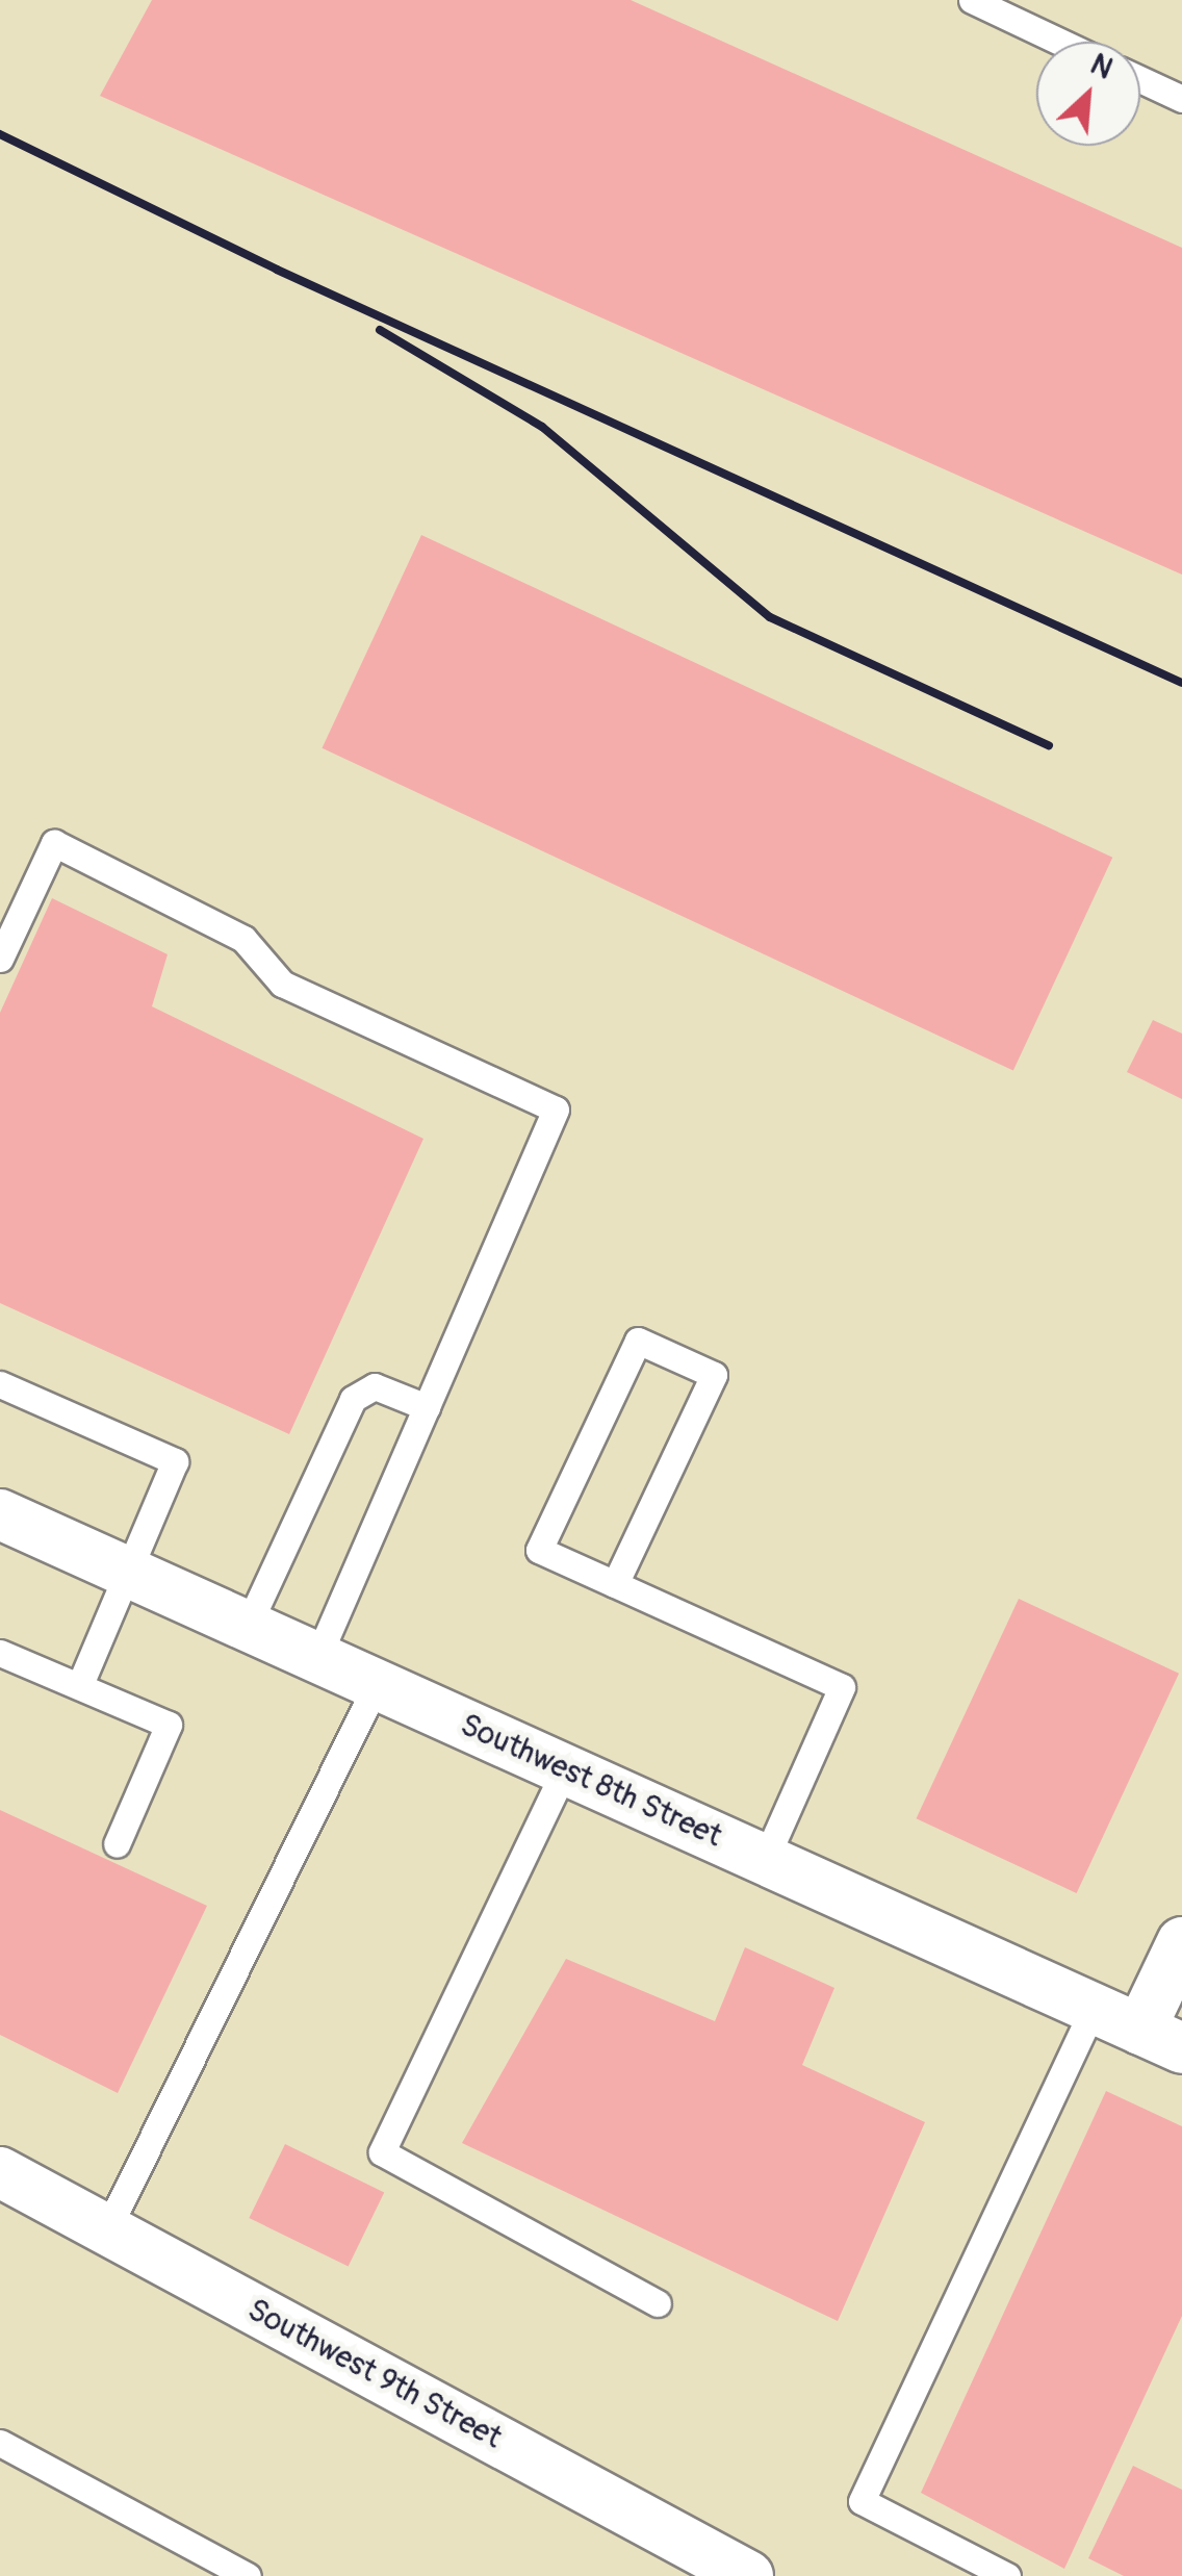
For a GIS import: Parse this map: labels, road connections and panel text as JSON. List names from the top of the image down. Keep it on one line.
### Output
{"streets":{"street":["Southwest 8th Street","Southwest 9th Street"]},"north":"top right"}
